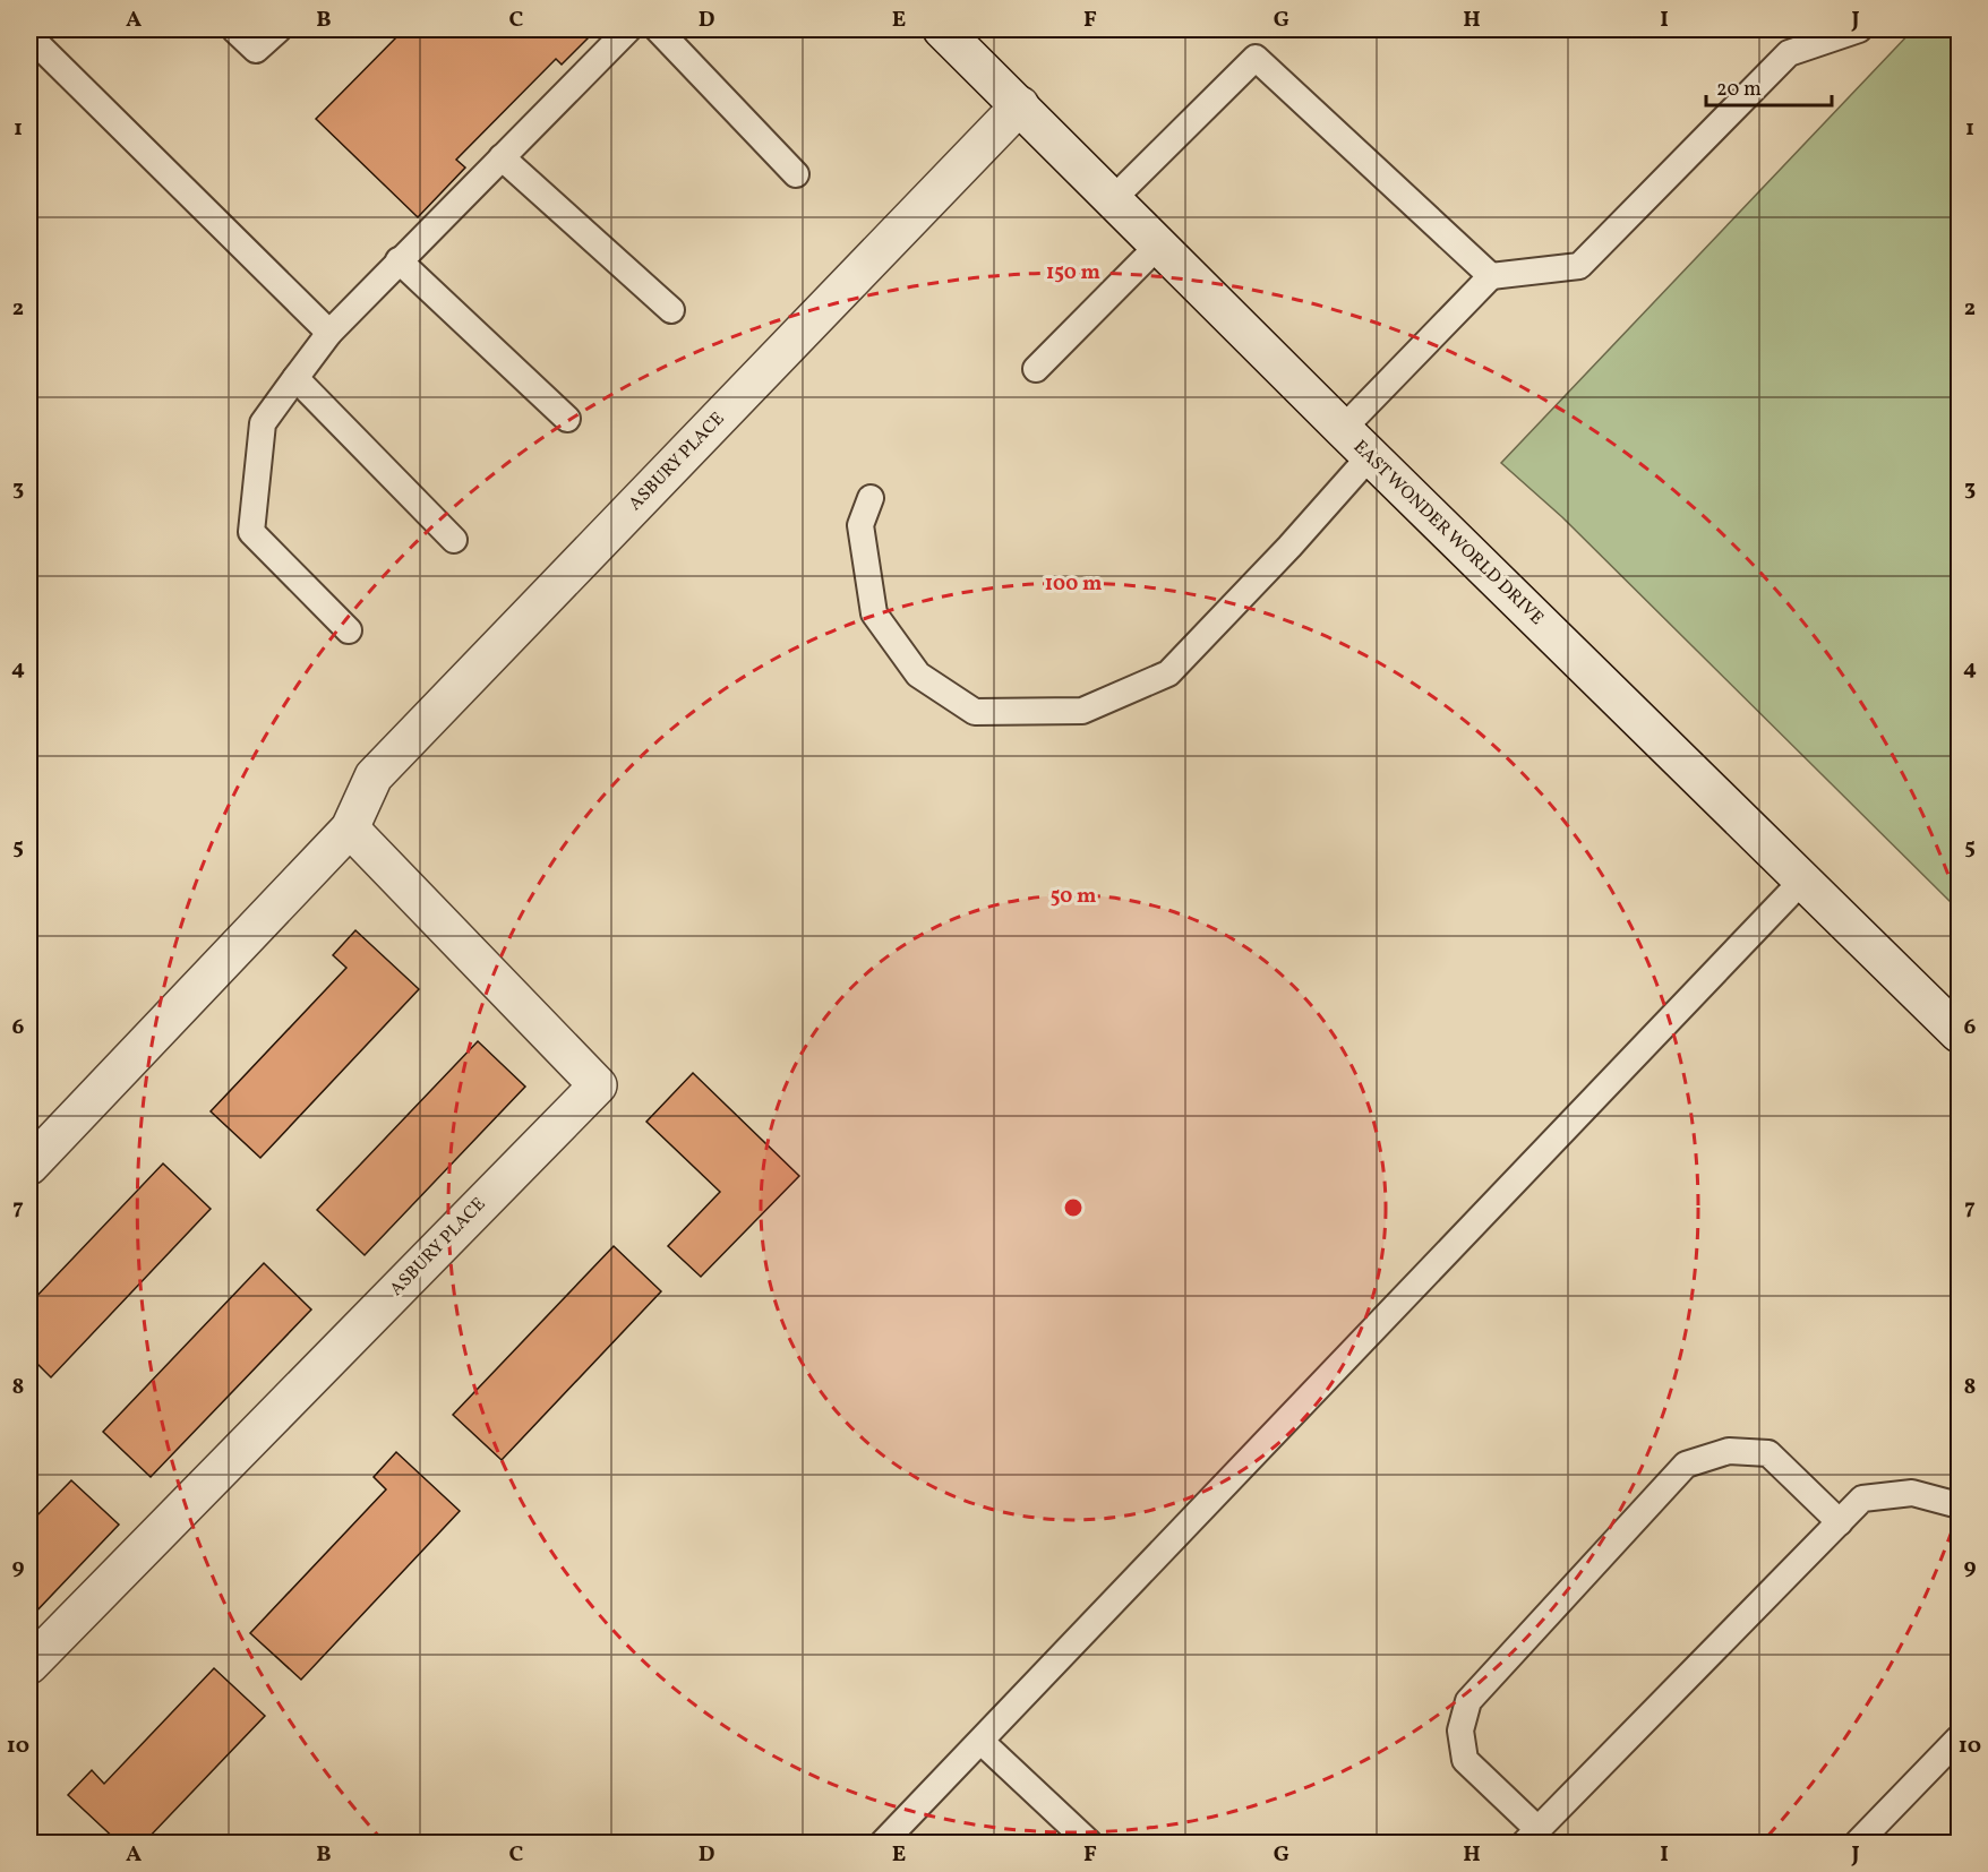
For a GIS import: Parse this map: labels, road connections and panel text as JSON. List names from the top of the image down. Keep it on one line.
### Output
{"streets":{"street":["ASBURY PLACE","EAST WONDER WORLD DRIVE"]},"crossings":[["ASBURY PLACE","EAST WONDER WORLD DRIVE"]],"scale_bar":"20 m","grid":{"columns":["A","B","C","D","E","F","G","H","I","J"],"rows":["1","2","3","4","5","6","7","8","9","10"]},"rings":["150 m","100 m","50 m"]}
